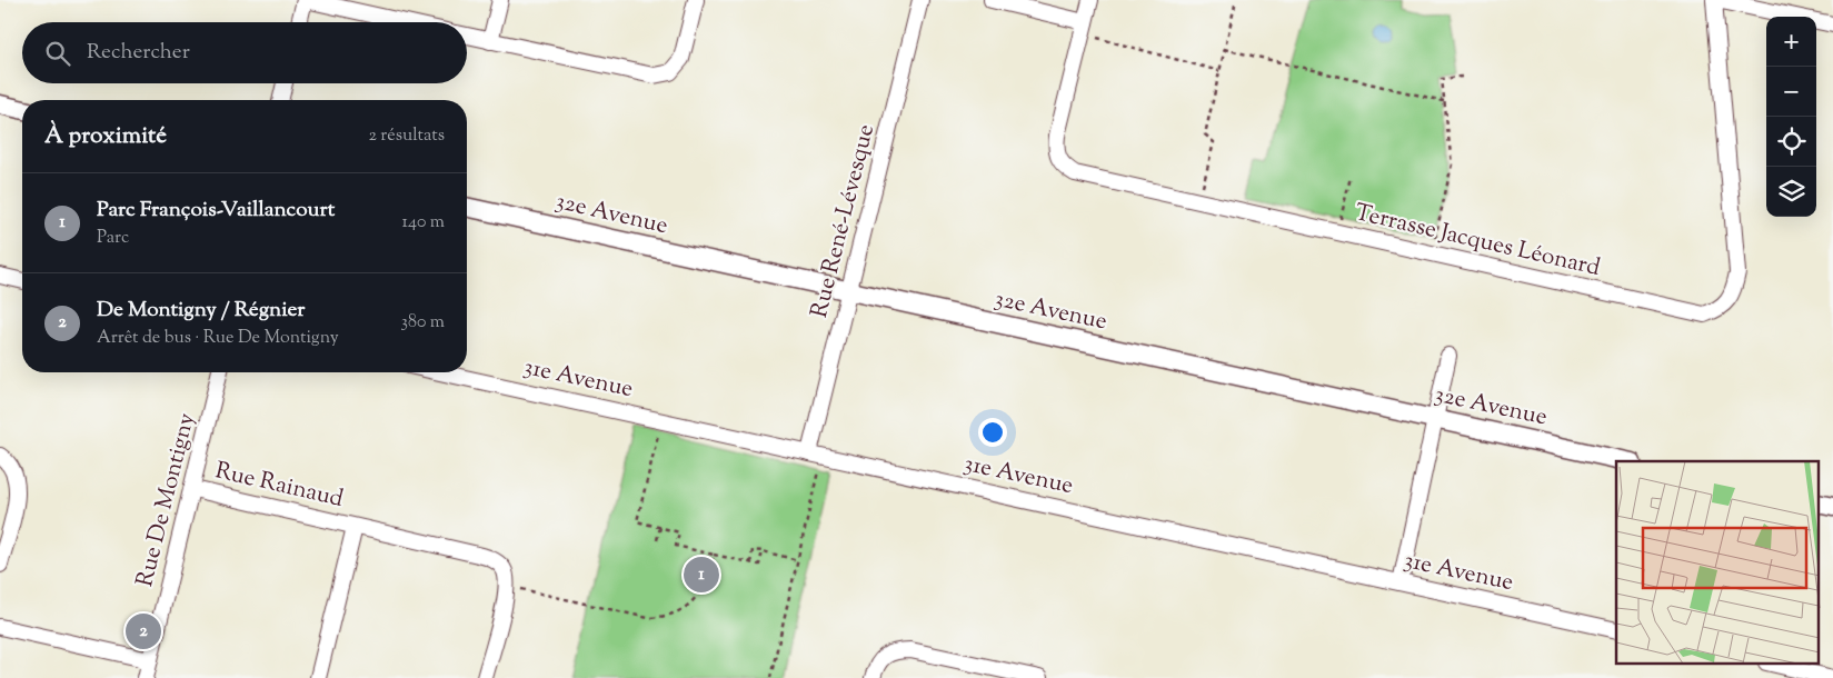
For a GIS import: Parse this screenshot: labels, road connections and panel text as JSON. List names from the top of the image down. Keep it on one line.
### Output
{"streets":{"street":["32e Avenue","Rue René-Lévesque","Terrasse Jacques Léonard","31e Avenue","Rue Rainaud","Rue De Montigny"]},"crossings":[["32e Avenue","Rue René-Lévesque"],["Rue René-Lévesque","31e Avenue"],["Rue Rainaud","Rue De Montigny"]],"page":{"map_buttons":["+","−"],"search":"Rechercher","heading":["À proximité","2 résultats"],"list":[{"mark":"1","name":"Parc François-Vaillancourt","note":"Parc","value":"140 m"},{"mark":"2","name":"De Montigny / Régnier","note":"Arrêt de bus · Rue De Montigny","value":"380 m"}],"pins":["1","2"]}}
